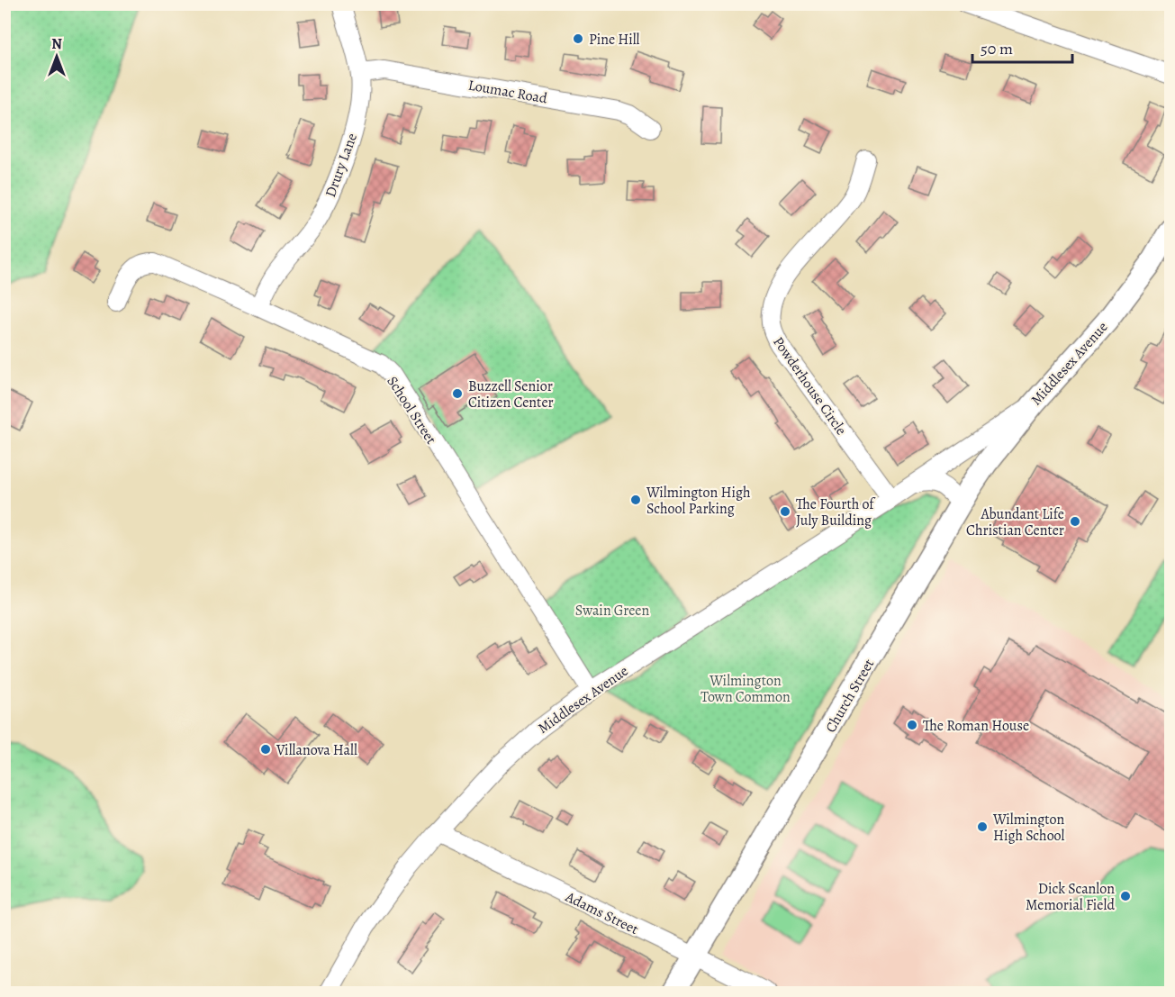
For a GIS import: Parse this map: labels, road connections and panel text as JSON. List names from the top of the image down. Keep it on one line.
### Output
{"streets":{"main road":["Middlesex Avenue","Church Street"],"street":["Loumac Road","Drury Lane","Powderhouse Circle","School Street","Adams Street"]},"crossings":[["Loumac Road","Drury Lane"],["Drury Lane","School Street"],["Middlesex Avenue","Powderhouse Circle"],["Middlesex Avenue","School Street"],["Middlesex Avenue","Church Street"],["Middlesex Avenue","Adams Street"],["Church Street","Adams Street"]],"parks":["Swain Green","Wilmington Town Common"],"places":["Pine Hill","Buzzell Senior Citizen Center","Wilmington High School Parking","The Fourth of July Building","Abundant Life Christian Center","The Roman House","Villanova Hall","Wilmington High School","Dick Scanlon Memorial Field"],"scale_bar":"50 m","north":"top"}
